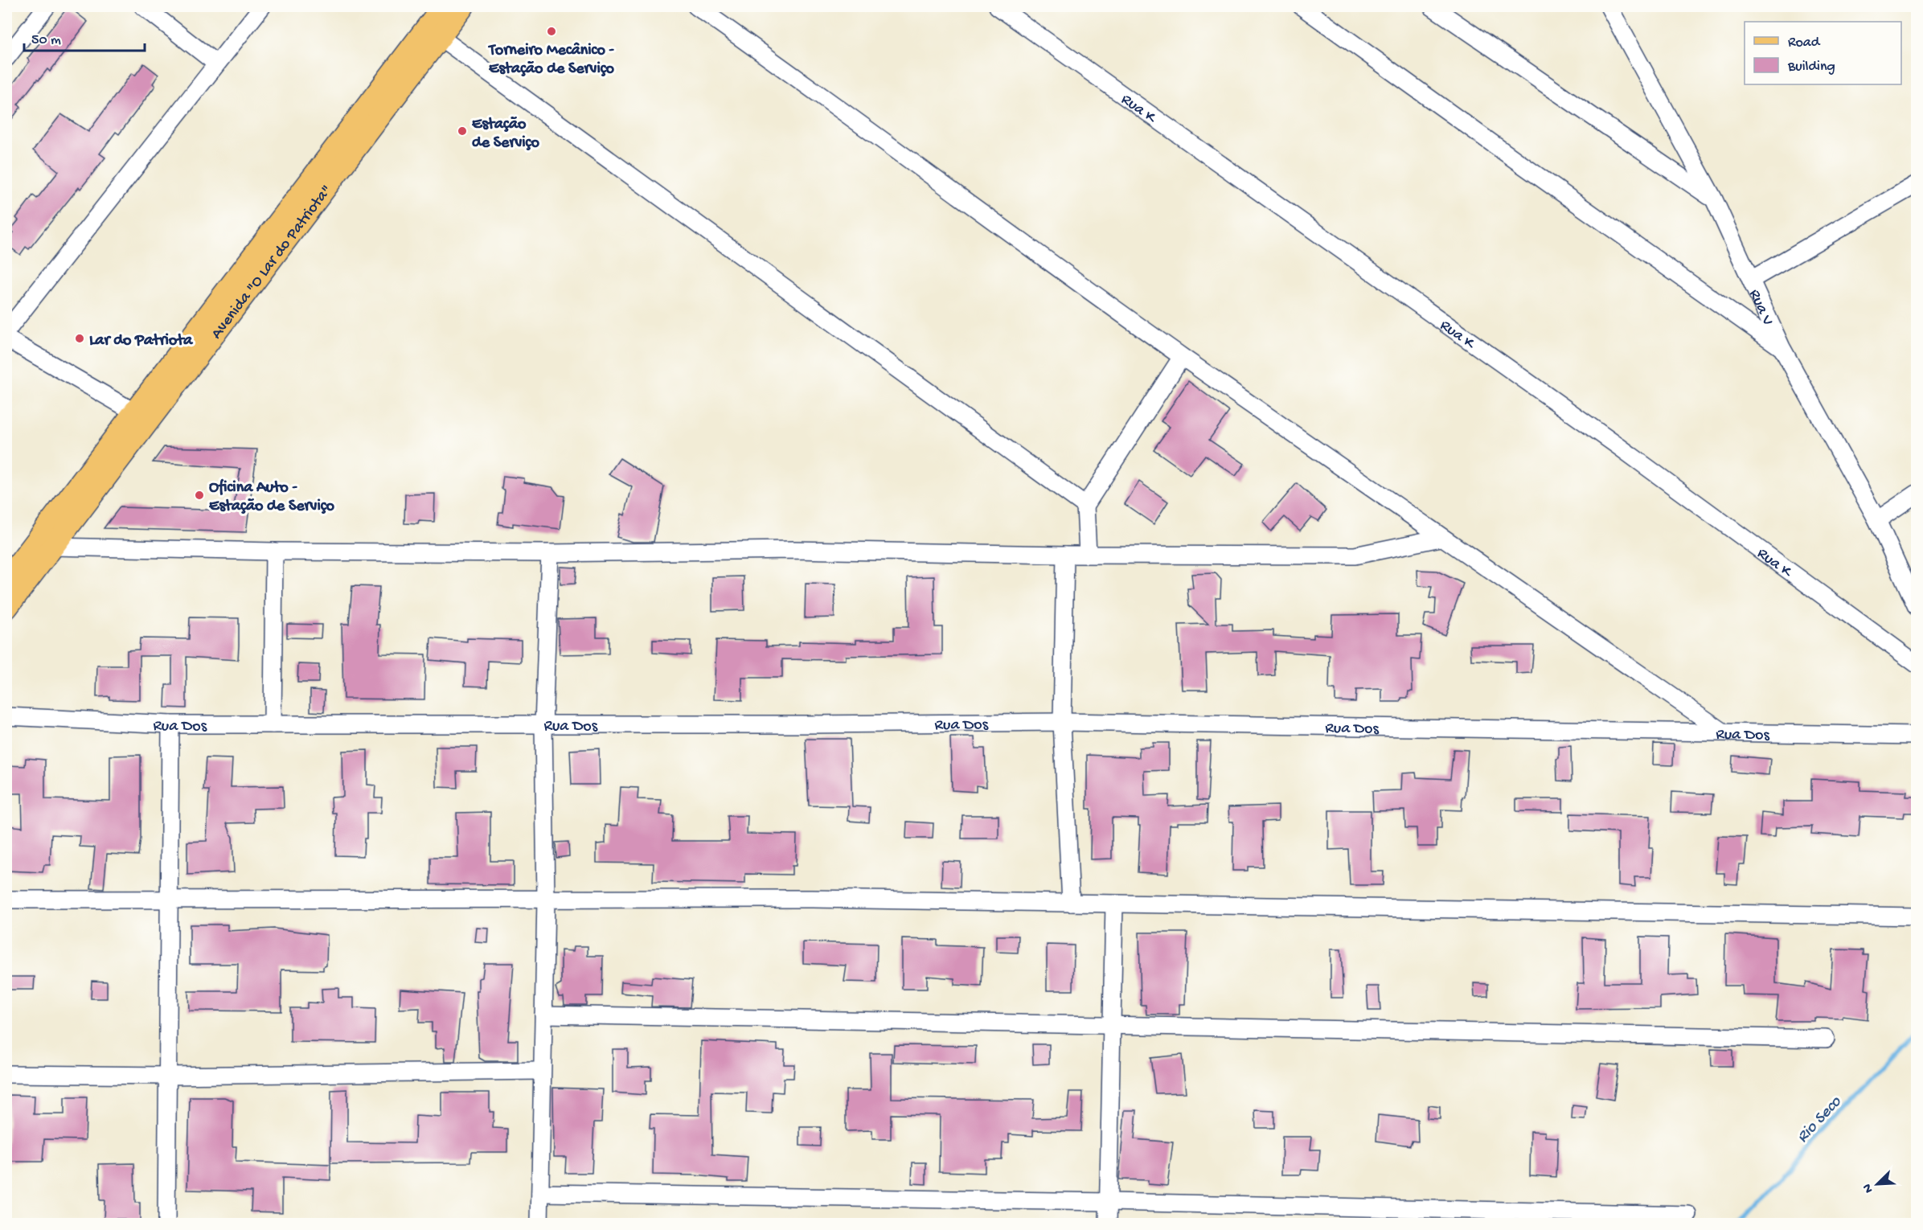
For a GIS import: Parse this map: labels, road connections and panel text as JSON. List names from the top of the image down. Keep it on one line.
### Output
{"streets":{"main road":["Avenida \"O Lar do Patriota\""],"street":["Rua K","Rua V","Rua Dos"]},"water":["Rio Seco"],"places":["Torneiro Mecânico - Estação de Serviço","Estação de Serviço","Lar do Patriota","Oficina Auto - Estação de Serviço"],"legend":["Road","Building"],"scale_bar":"50 m","north":"bottom left"}
